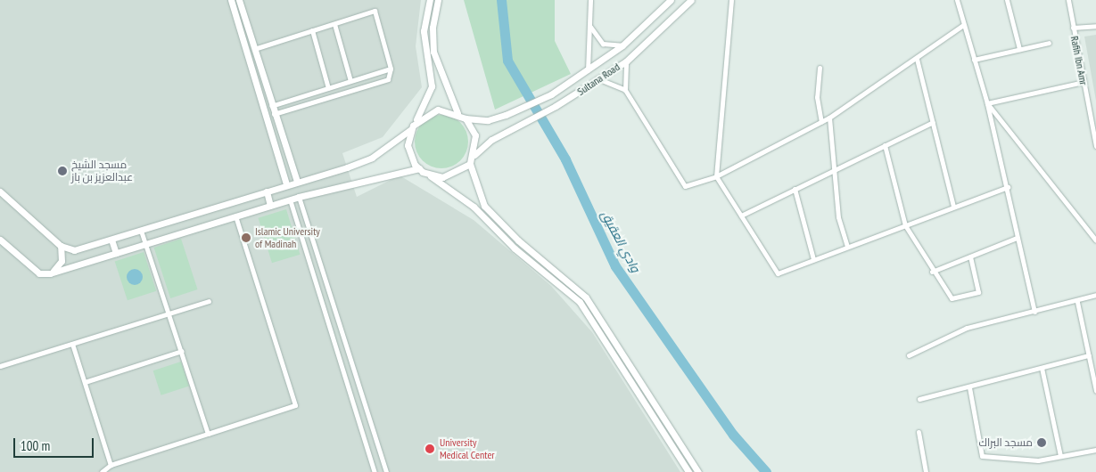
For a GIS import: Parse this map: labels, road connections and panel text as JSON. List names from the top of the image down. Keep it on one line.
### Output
{"streets":{"main road":["Sultana Road"],"street":["Rafih Ibn Amr"]},"water":["وادي العقيق"],"places":["مسجد الشيخ عبدالعزيز بن باز","Islamic University of Madinah","مسجد البراك","University Medical Center"],"scale_bar":"100 m"}
